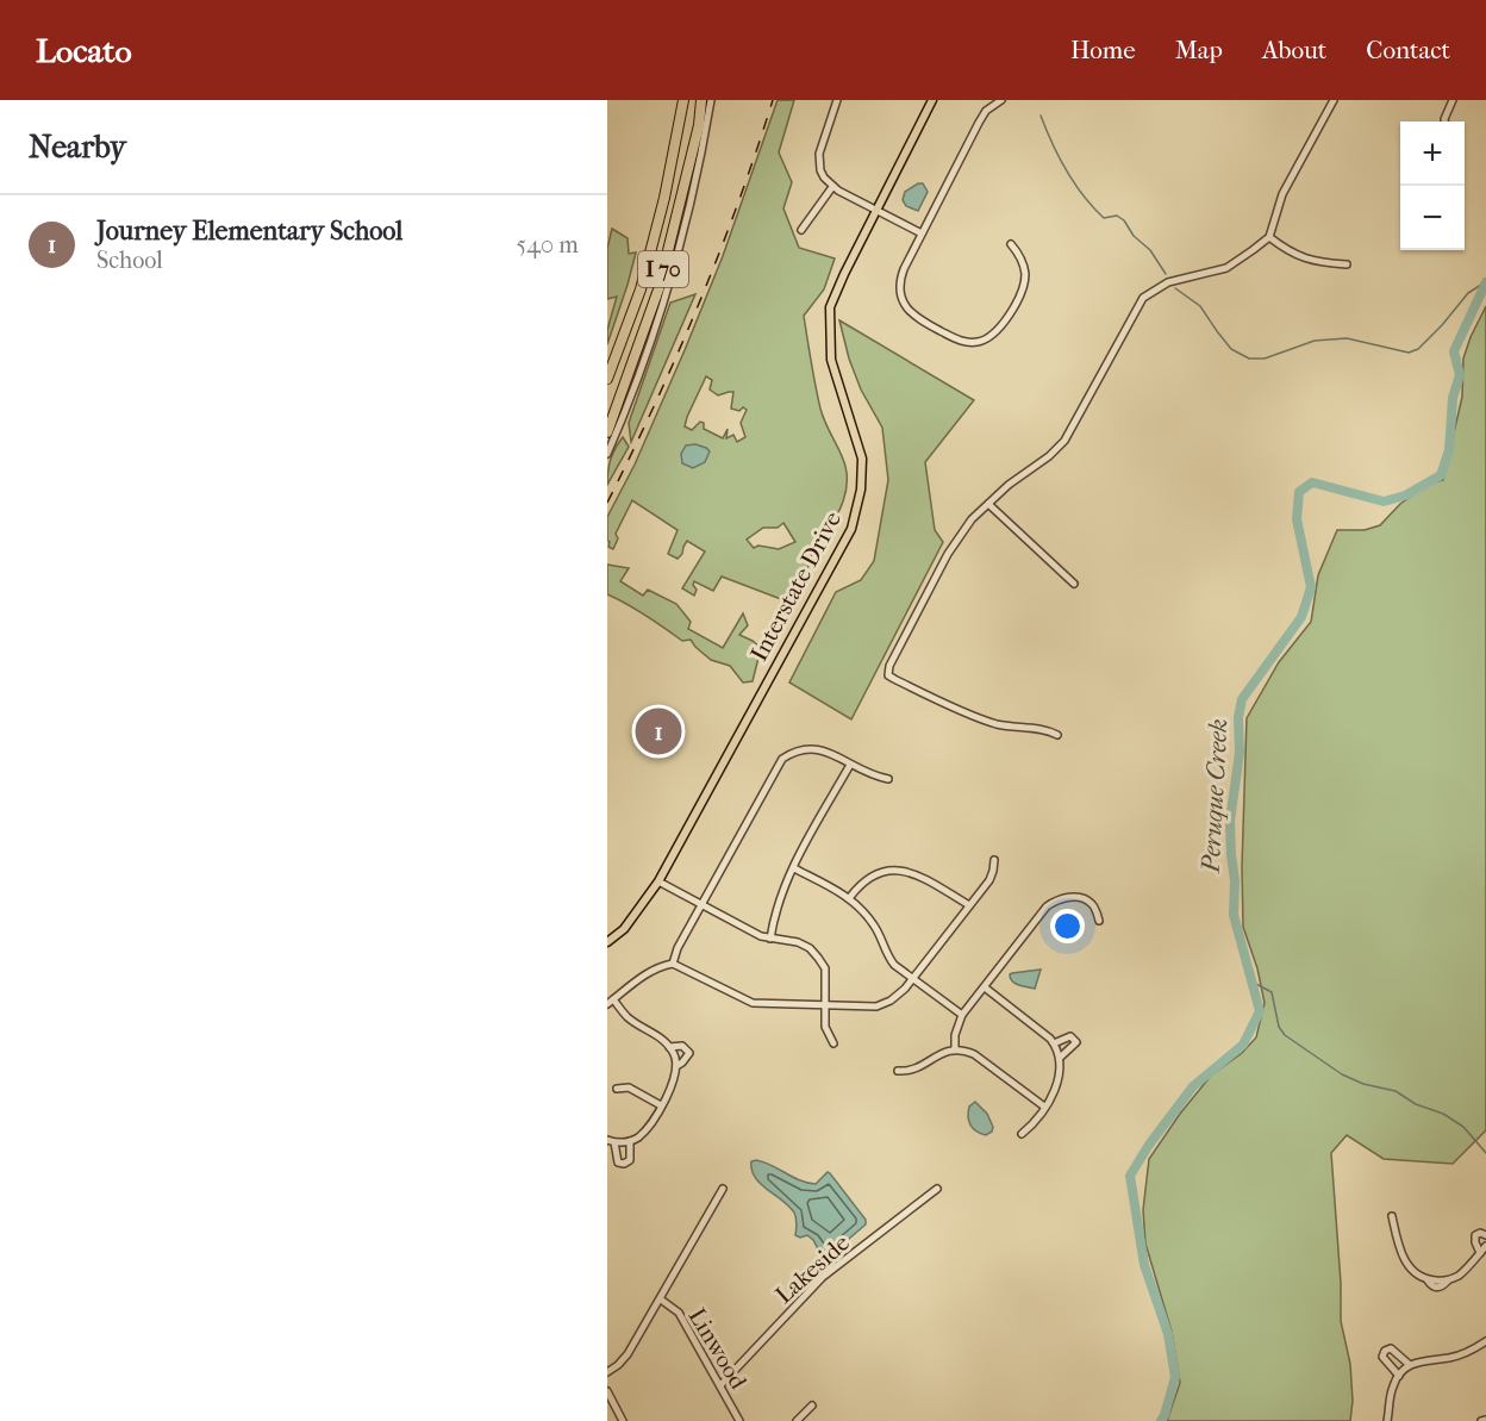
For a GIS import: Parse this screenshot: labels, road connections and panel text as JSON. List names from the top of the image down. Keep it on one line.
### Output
{"streets":{"highway":["I 70"],"main road":["Interstate Drive"],"street":["Lakeside","Linwood"]},"crossings":[["Lakeside","Linwood"]],"water":["Peruque Creek"],"page":{"header":"Locato","nav":["Home","Map","About","Contact"],"heading":"Nearby","map_buttons":["+","−"],"list":[{"mark":"1","name":"Journey Elementary School","note":"School","value":"540 m"}],"pins":"1"}}
